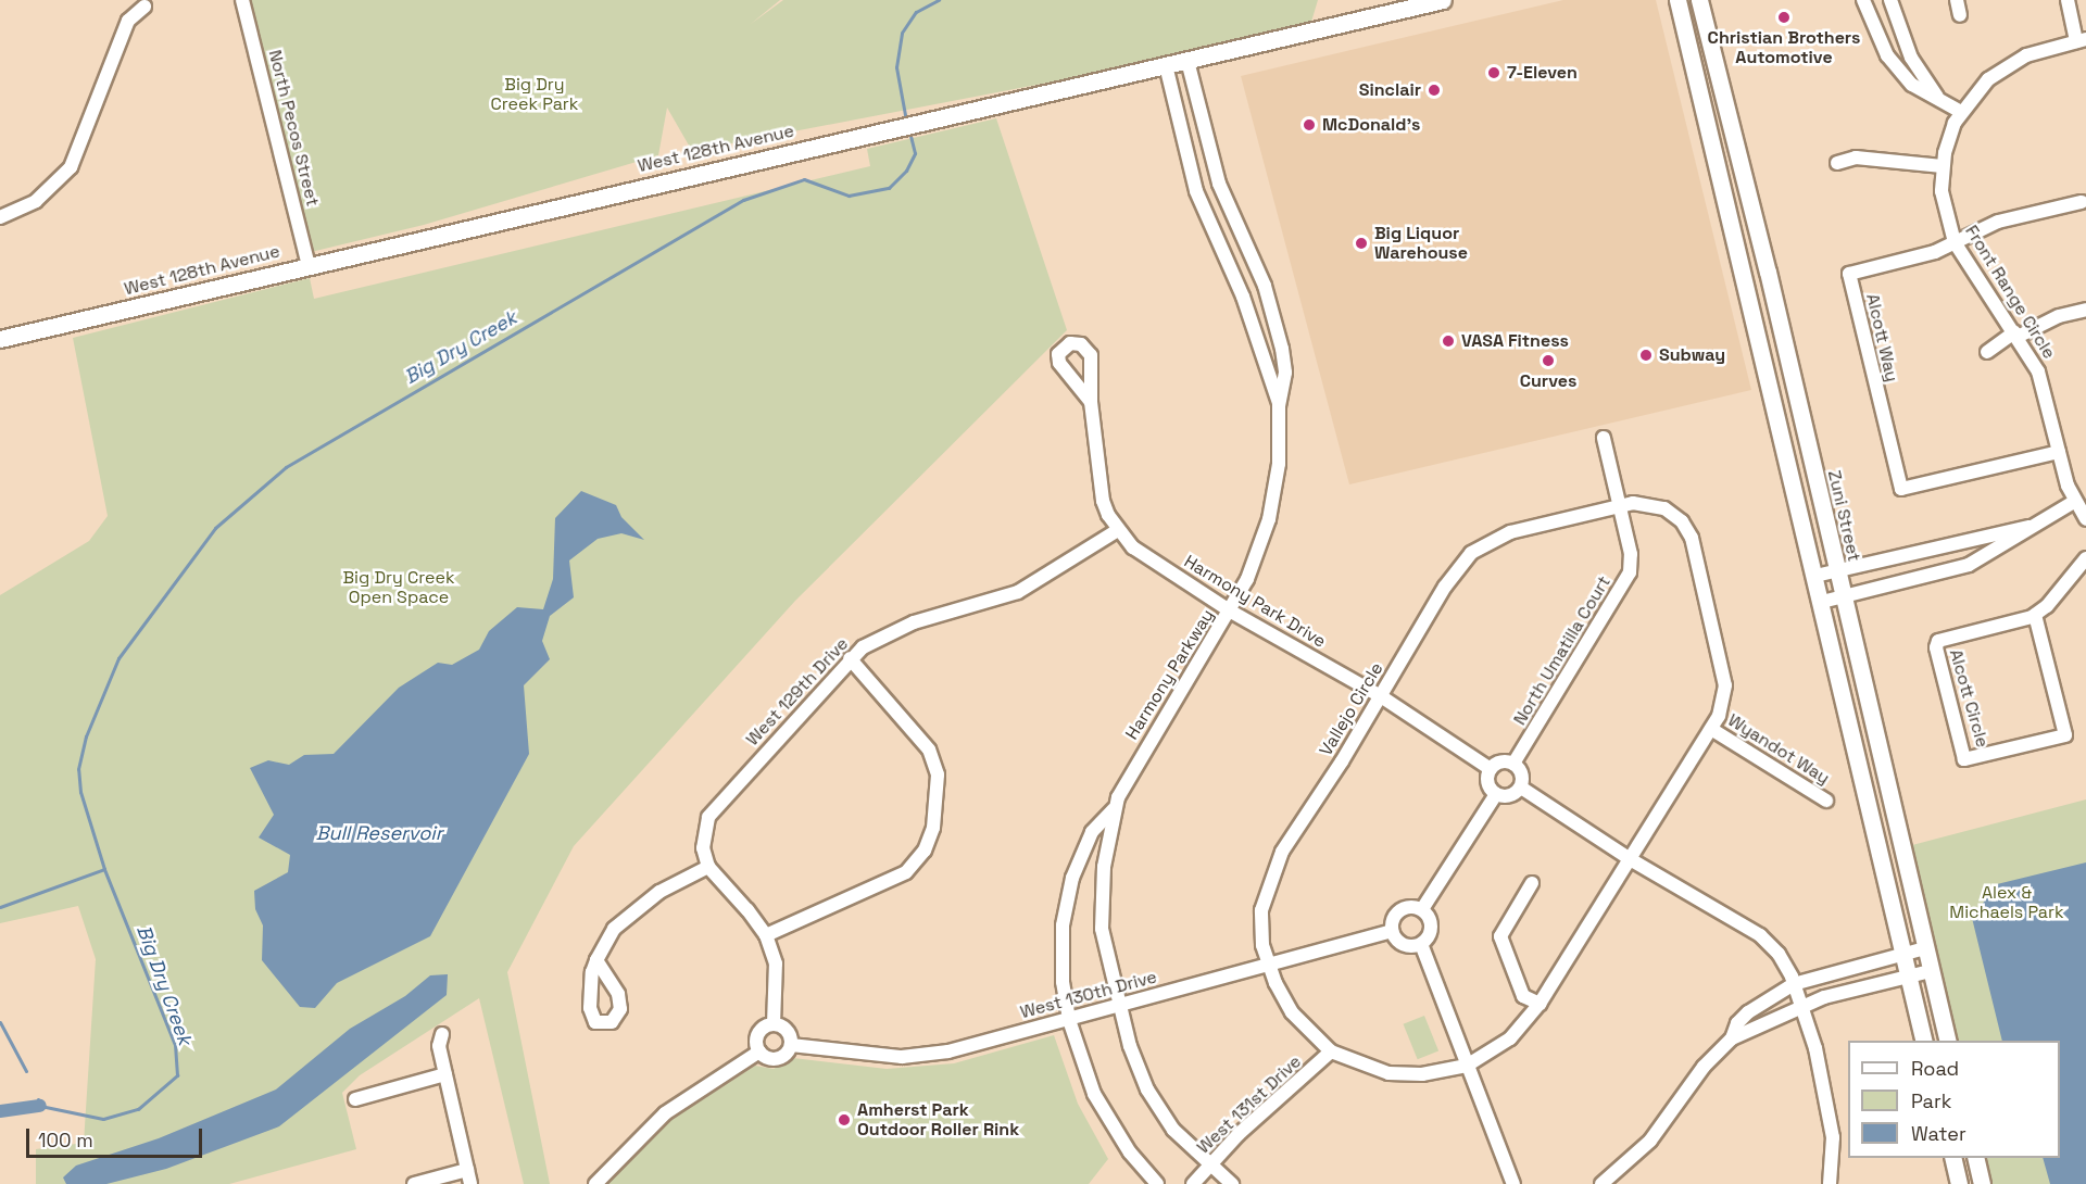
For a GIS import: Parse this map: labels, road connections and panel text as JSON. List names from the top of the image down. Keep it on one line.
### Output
{"streets":{"main road":["West 128th Avenue","Zuni Street"],"street":["North Pecos Street","Front Range Circle","Alcott Way","Harmony Park Drive","North Umatilla Court","Harmony Parkway","West 129th Drive","Alcott Circle","Vallejo Circle","Wyandot Way","West 130th Drive","West 131st Drive"]},"crossings":[["North Pecos Street","West 128th Avenue"],["West 128th Avenue","Harmony Parkway"],["Front Range Circle","Alcott Way"],["Harmony Park Drive","North Umatilla Court"],["Harmony Park Drive","Harmony Parkway"],["Harmony Park Drive","West 129th Drive"],["Harmony Park Drive","Vallejo Circle"],["North Umatilla Court","Vallejo Circle"],["Harmony Parkway","West 130th Drive"],["Harmony Parkway","West 131st Drive"],["Vallejo Circle","Wyandot Way"],["Vallejo Circle","West 130th Drive"],["Vallejo Circle","West 131st Drive"]],"water":["Big Dry Creek","Bull Reservoir"],"parks":["Big Dry Creek Park","Big Dry Creek Open Space","Alex & Michaels Park"],"places":["Christian Brothers Automotive","7-Eleven","Sinclair","McDonald's","Big Liquor Warehouse","VASA Fitness","Subway","Curves","Amherst Park Outdoor Roller Rink"],"legend":["Road","Park","Water"],"scale_bar":"100 m"}
